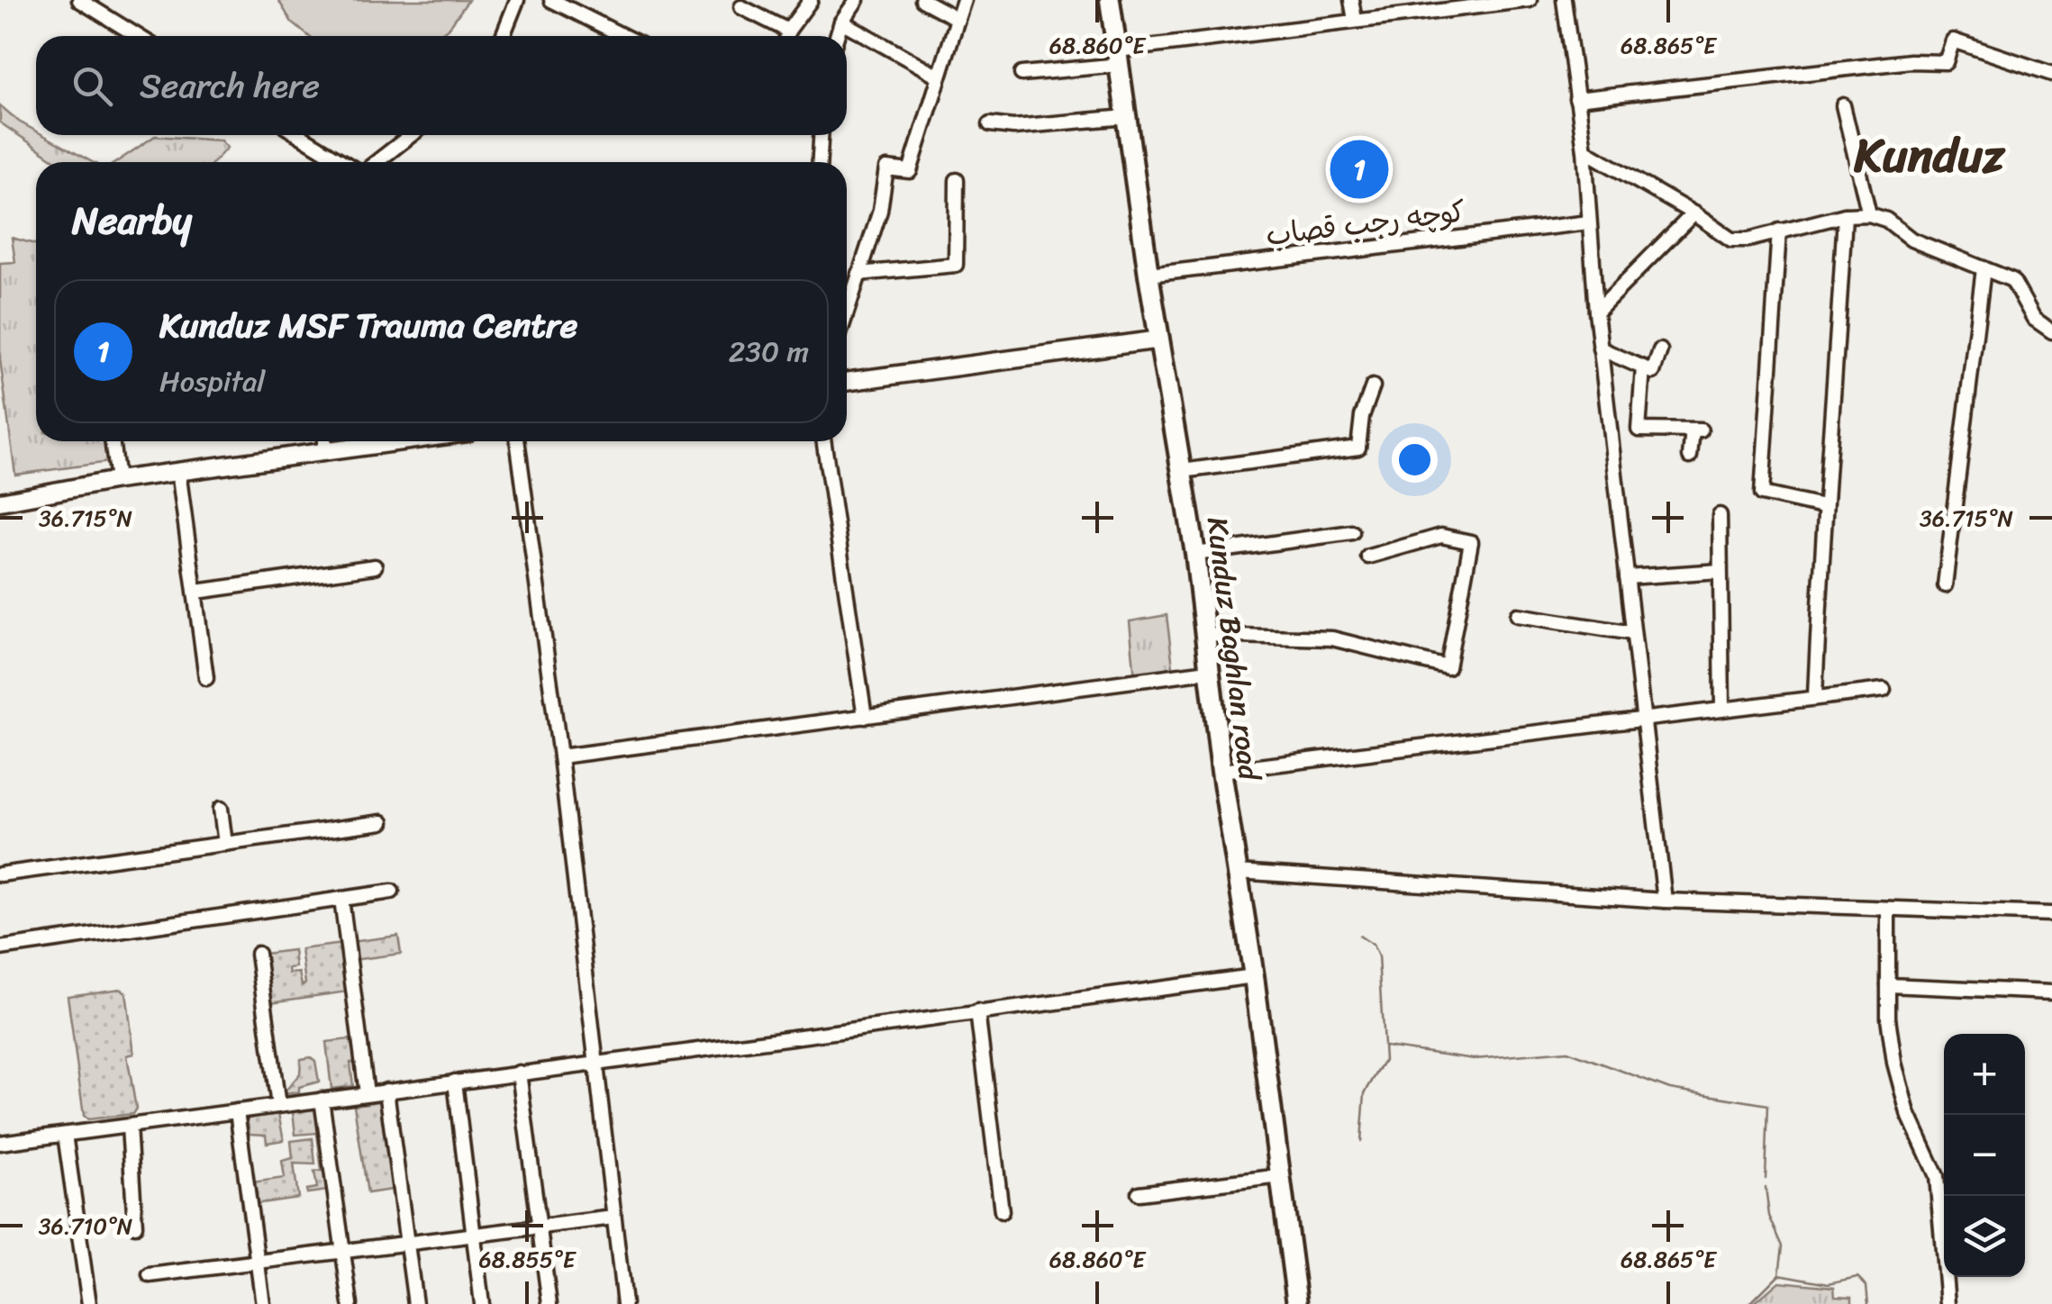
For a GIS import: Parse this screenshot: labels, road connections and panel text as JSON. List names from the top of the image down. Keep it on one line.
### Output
{"streets":{"highway":["Kunduz Baghlan road"],"street":["کوچه رجب قصاب"]},"crossings":[["کوچه رجب قصاب","Kunduz Baghlan road"]],"districts":["Kunduz"],"page":{"search":"Search here","pins":"1","heading":"Nearby","list":[{"mark":"1","name":"Kunduz MSF Trauma Centre","note":"Hospital","value":"230 m"}],"map_buttons":["+","−"]},"coordinates":["68.860°E","68.865°E","36.715°N","36.710°N","68.855°E"]}
